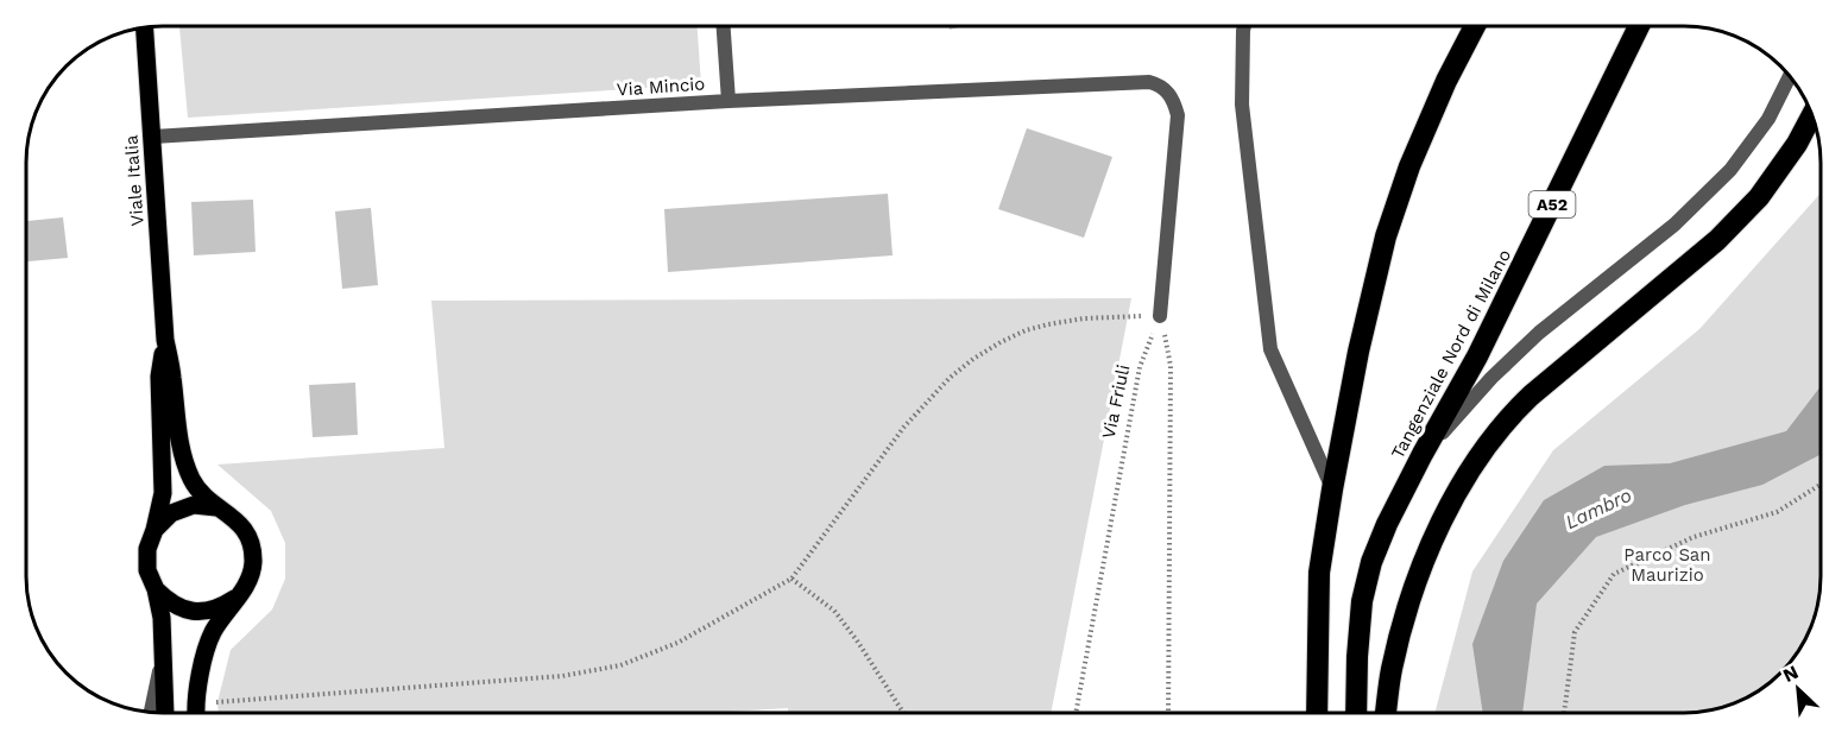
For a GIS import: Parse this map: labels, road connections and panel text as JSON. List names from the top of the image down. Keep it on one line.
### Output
{"streets":{"highway":["A52","Tangenziale Nord di Milano"],"main road":["Viale Italia"],"street":["Via Mincio"],"path":["Via Friuli"]},"crossings":[["Via Mincio","Viale Italia"],["Via Mincio","Via Friuli"]],"water":["Lambro"],"parks":["Parco San Maurizio"],"north":"top left"}
